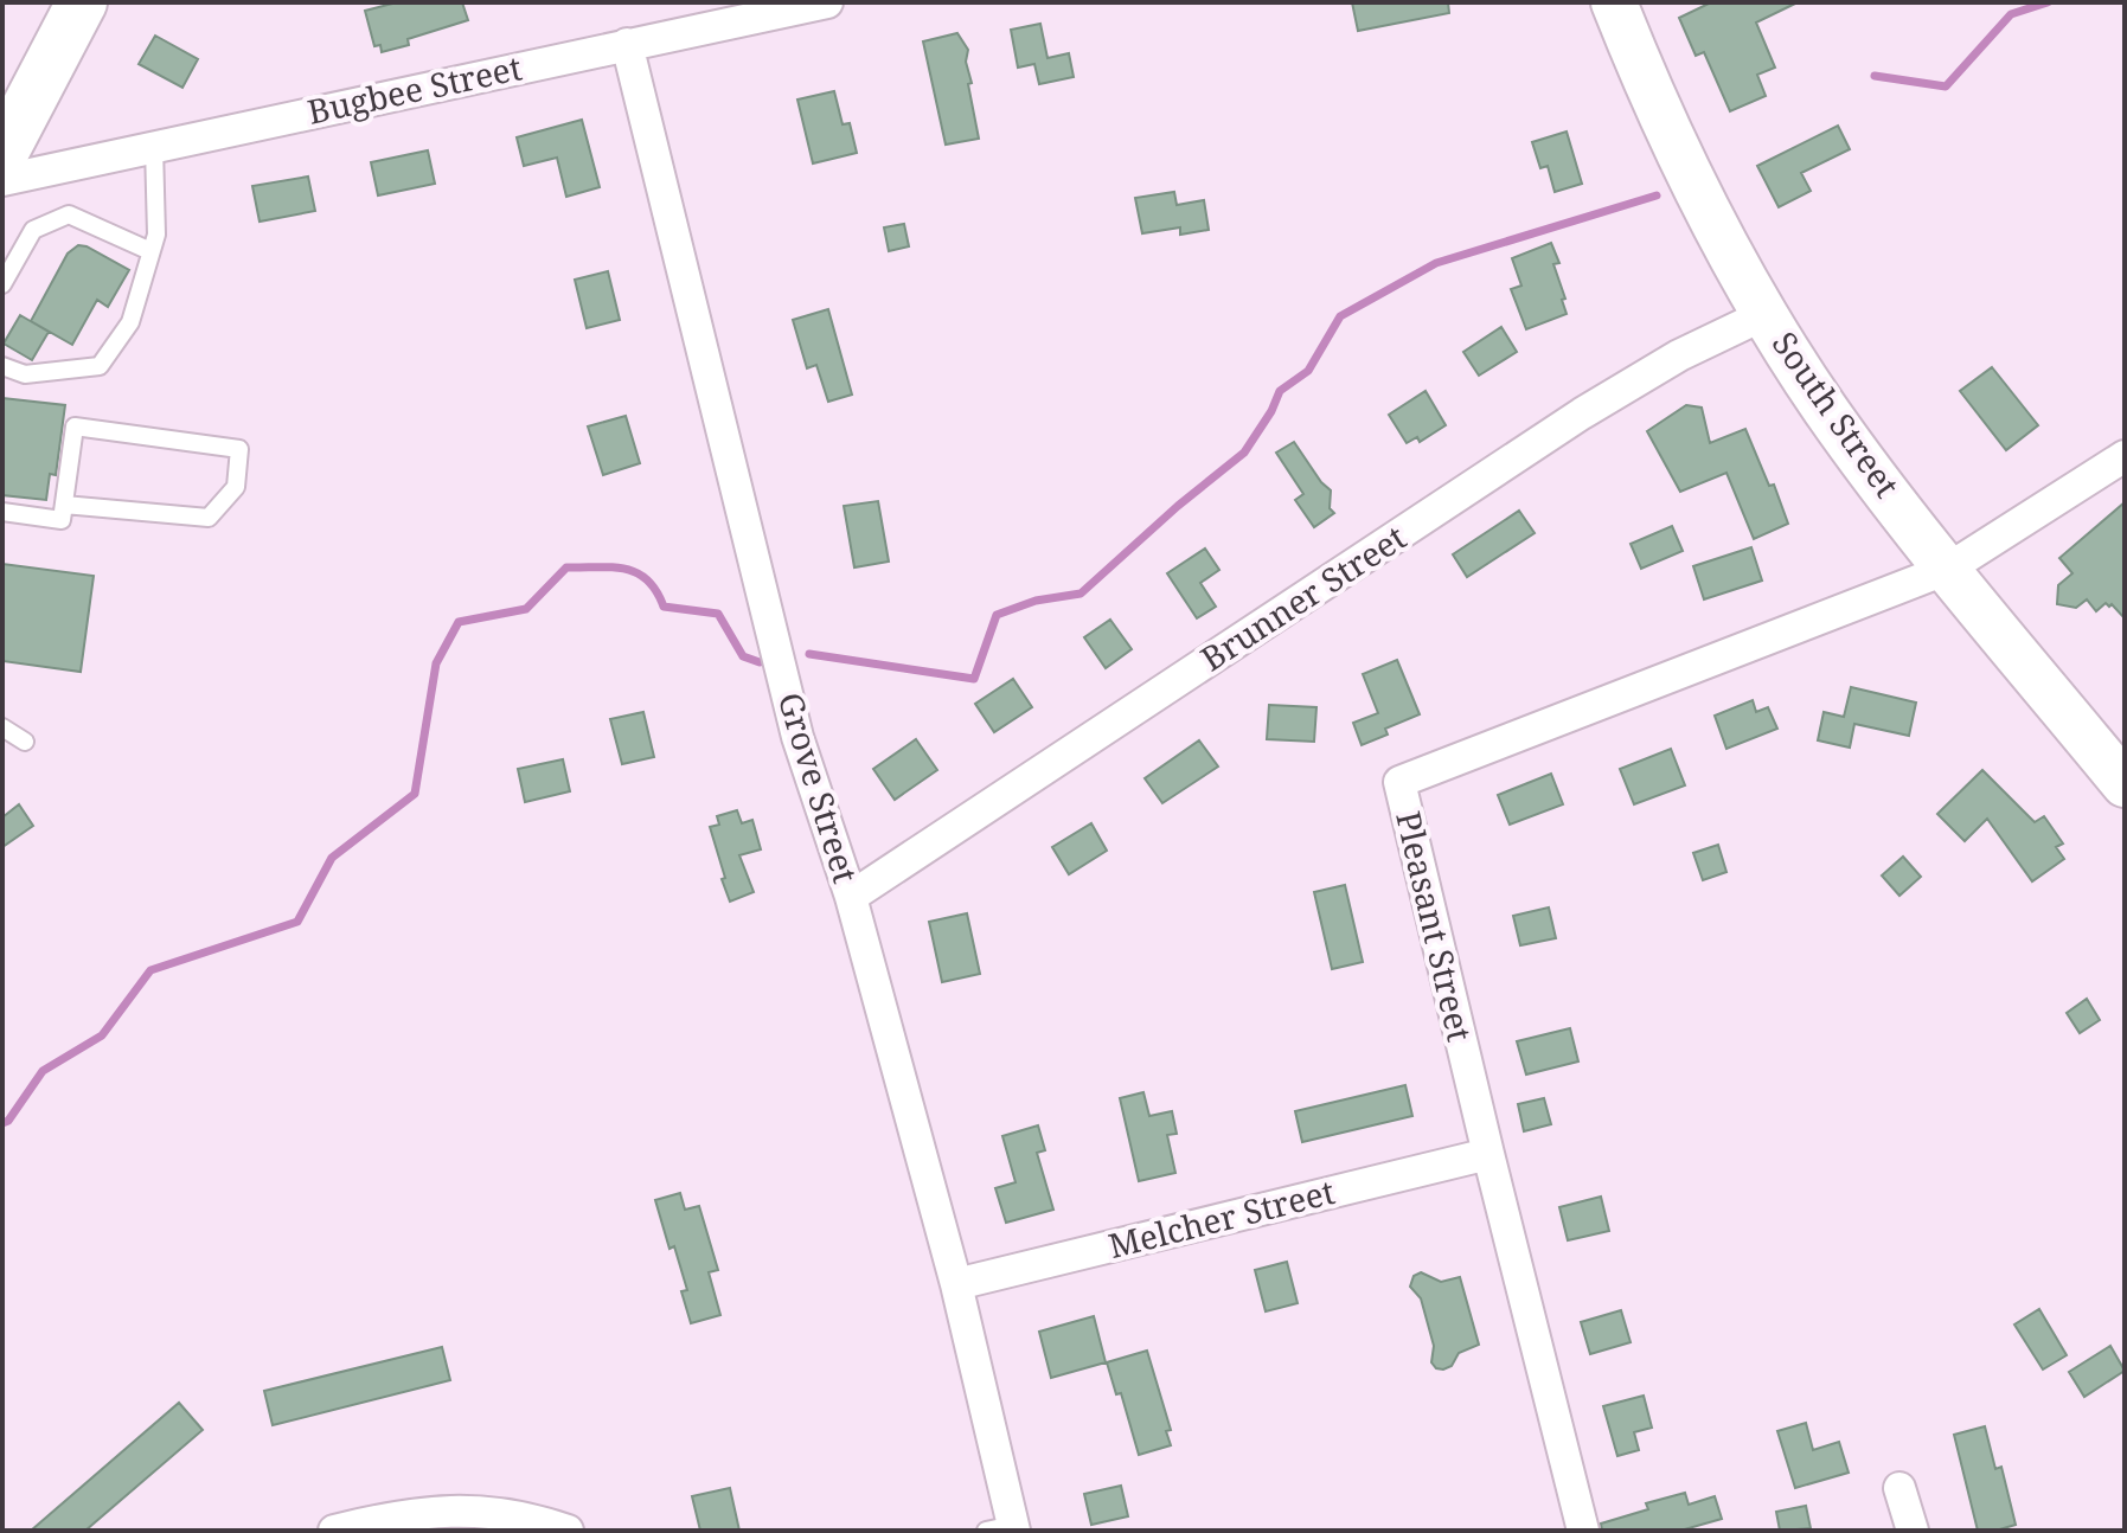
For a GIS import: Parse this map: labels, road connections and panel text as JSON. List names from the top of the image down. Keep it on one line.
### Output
{"streets":{"main road":["South Street"],"street":["Bugbee Street","Brunner Street","Grove Street","Pleasant Street","Melcher Street"]},"crossings":[["Bugbee Street","Grove Street"],["South Street","Brunner Street"],["South Street","Pleasant Street"],["Brunner Street","Grove Street"],["Grove Street","Melcher Street"],["Pleasant Street","Melcher Street"]]}
